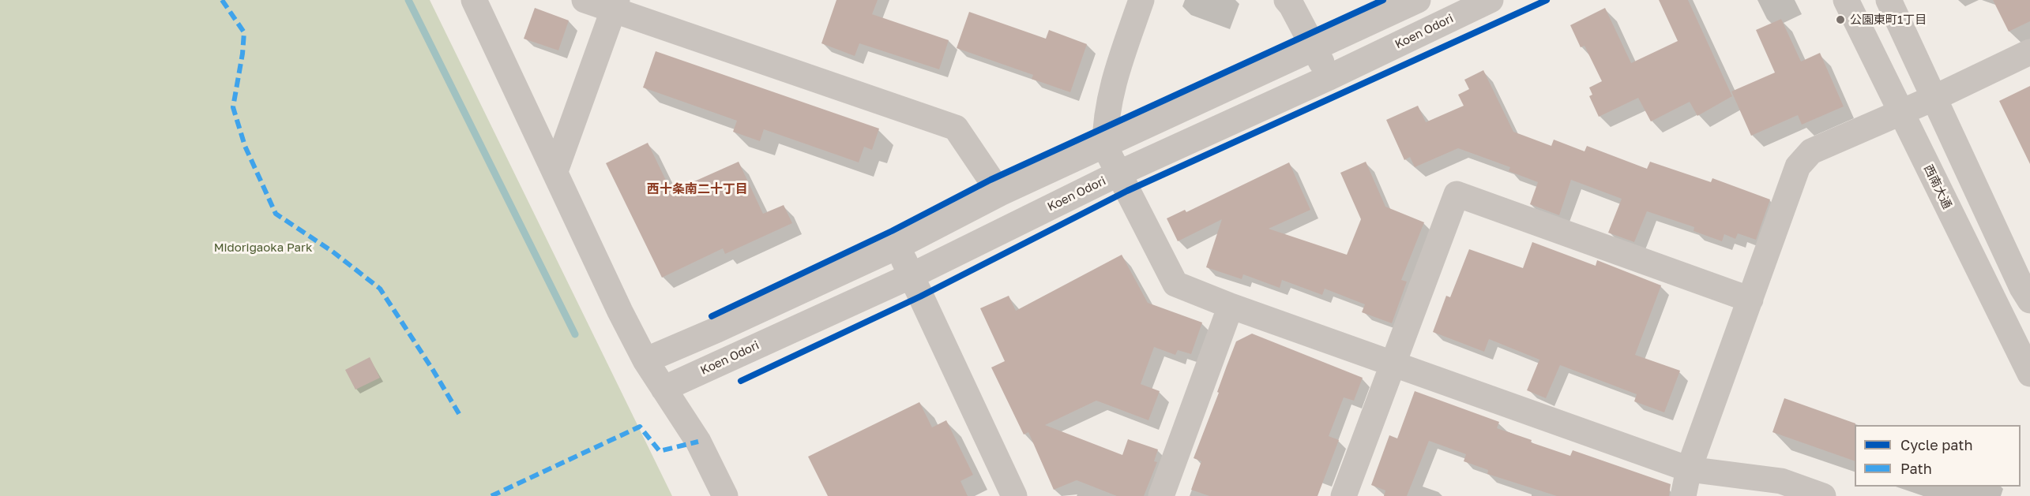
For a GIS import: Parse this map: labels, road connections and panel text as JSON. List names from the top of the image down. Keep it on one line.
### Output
{"streets":{"street":["Koen Odori","西南大通"]},"districts":["西十条南二十丁目"],"parks":["Midorigaoka Park"],"places":["公園東町1丁目"],"legend":["Cycle path","Path"]}
